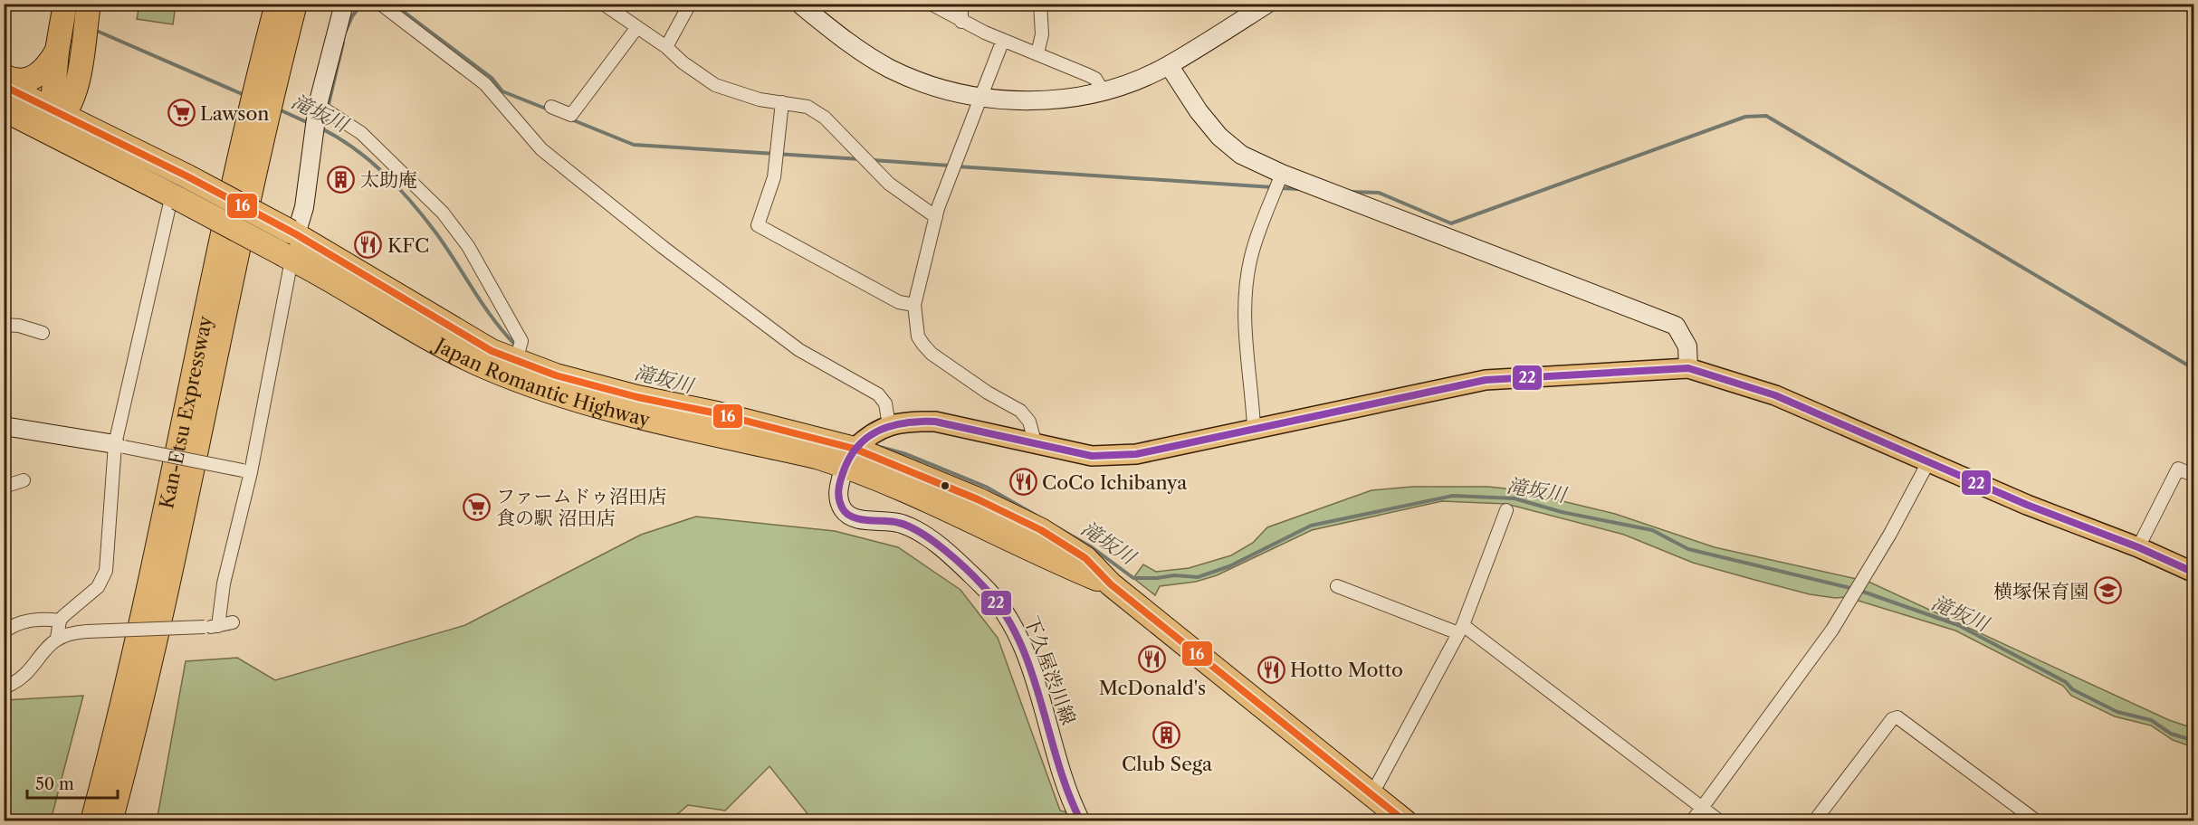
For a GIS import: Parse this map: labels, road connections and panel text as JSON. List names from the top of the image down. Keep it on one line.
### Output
{"streets":{"highway":["Japan Romantic Highway","Kan-Etsu Expressway"],"main road":["下久屋渋川線"]},"crossings":[["Japan Romantic Highway","下久屋渋川線"]],"water":["滝坂川"],"places":{"supermarket":["Lawson","ファームドゥ沼田店 食の駅 沼田店"],"building":["太助庵","Club Sega"],"restaurant":["KFC","CoCo Ichibanya","McDonald's","Hotto Motto"],"school or university":["横塚保育園"]},"lines":["transit line 16","transit line 22"],"scale_bar":"50 m"}
